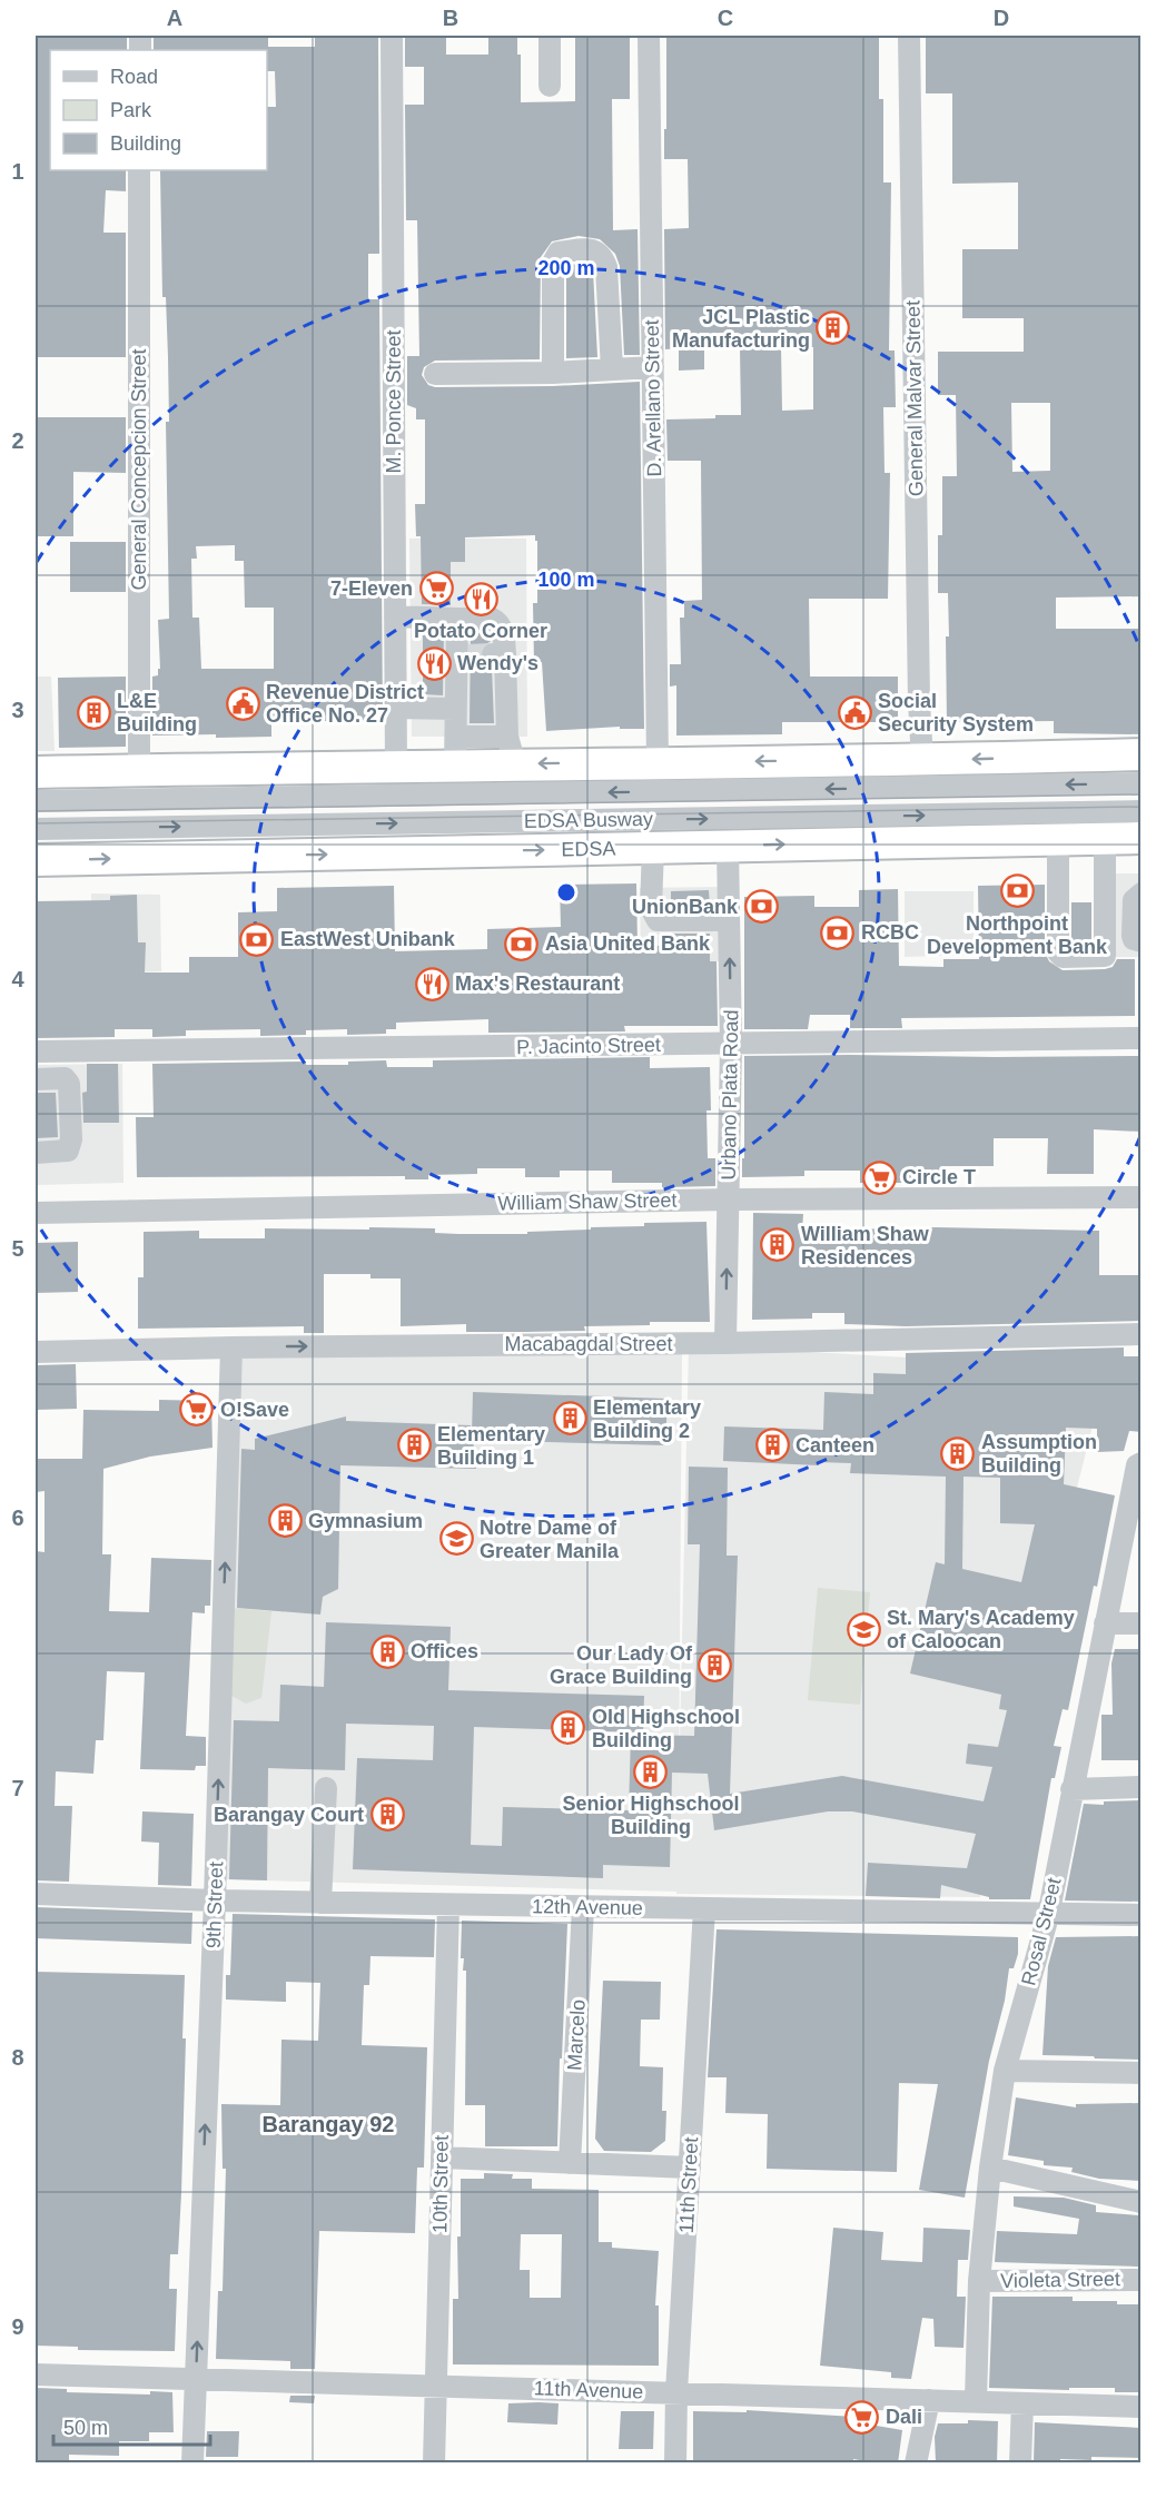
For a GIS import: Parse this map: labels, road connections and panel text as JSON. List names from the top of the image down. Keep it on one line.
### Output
{"streets":{"highway":["EDSA"],"street":["D. Arellano Street","General Malvar Street","M. Ponce Street","General Concepcion Street","EDSA Busway","P. Jacinto Street","Urbano Plata Road","William Shaw Street","Macabagdal Street","9th Street","12th Avenue","Rosal Street","Marcelo","10th Street","11th Street","Violeta Street","11th Avenue"]},"crossings":[["EDSA","Urbano Plata Road"],["P. Jacinto Street","Urbano Plata Road"],["Urbano Plata Road","William Shaw Street"],["Urbano Plata Road","Macabagdal Street"],["Macabagdal Street","9th Street"],["9th Street","12th Avenue"],["9th Street","11th Avenue"],["12th Avenue","Rosal Street"],["12th Avenue","Marcelo"],["12th Avenue","10th Street"],["12th Avenue","11th Street"],["Rosal Street","Violeta Street"],["Rosal Street","11th Avenue"],["10th Street","11th Avenue"],["11th Street","11th Avenue"]],"one_way":["Urbano Plata Road","Macabagdal Street","9th Street"],"districts":["Barangay 92"],"places":{"building":["JCL Plastic Manufacturing","L&E Building","William Shaw Residences","Elementary Building 2","Elementary Building 1","Canteen","Assumption Building","Gymnasium","Offices","Our Lady Of Grace Building","Old Highschool Building","Senior Highschool Building","Barangay Court"],"supermarket":["7-Eleven","Circle T","O!Save","Dali"],"restaurant":["Potato Corner","Wendy's","Max's Restaurant"],"public building":["Revenue District Office No. 27","Social Security System"],"bank":["Northpoint Development Bank","UnionBank","RCBC","EastWest Unibank","Asia United Bank"],"school or university":["Notre Dame of Greater Manila","St. Mary's Academy of Caloocan"]},"legend":["Road","Park","Building"],"scale_bar":"50 m","grid":{"columns":["A","B","C","D"],"rows":["1","2","3","4","5","6","7","8","9"]},"rings":["200 m","100 m"]}
